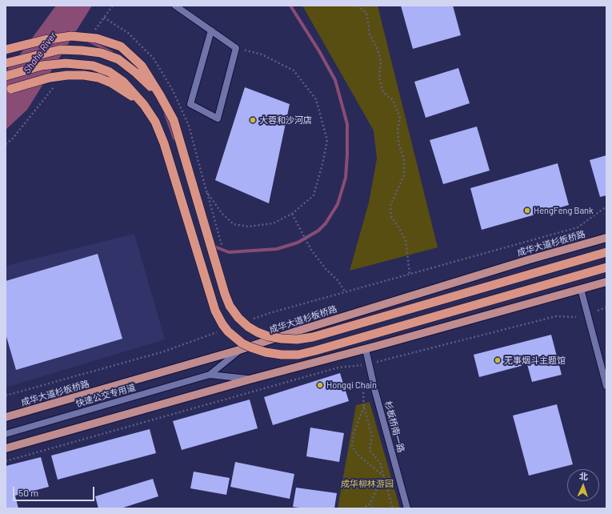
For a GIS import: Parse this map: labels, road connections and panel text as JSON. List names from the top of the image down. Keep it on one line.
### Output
{"streets":{"main road":["成华大道杉板桥路"],"street":["快速公交专用道","杉板桥南一路"]},"water":["Shahe River"],"parks":["成华柳林游园"],"places":["大蓉和沙河店","HengFeng Bank","无事烟斗主题馆","Hongqi Chain"],"scale_bar":"50 m","north":"top"}
